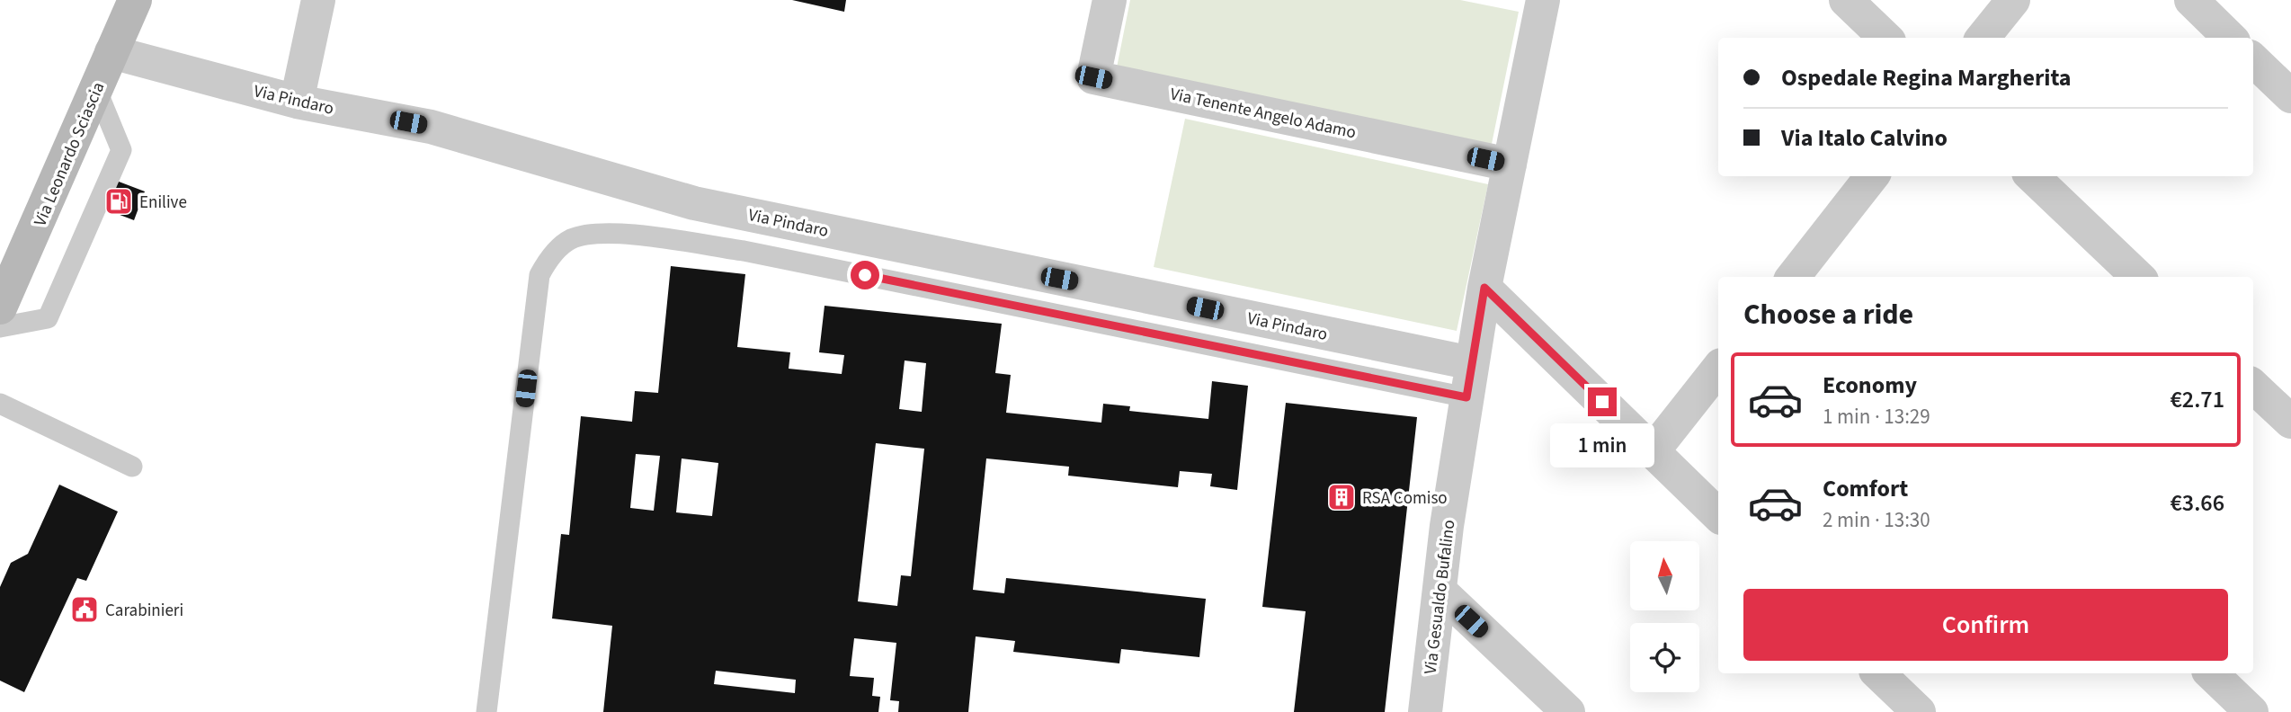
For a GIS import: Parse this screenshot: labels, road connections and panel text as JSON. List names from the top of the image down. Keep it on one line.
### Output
{"streets":{"main road":["Via Leonardo Sciascia"],"street":["Via Pindaro","Via Tenente Angelo Adamo","Via Gesualdo Bufalino"]},"crossings":[["Via Pindaro","Via Leonardo Sciascia"],["Via Pindaro","Via Gesualdo Bufalino"],["Via Tenente Angelo Adamo","Via Gesualdo Bufalino"]],"places":{"fuel station":["Enilive"],"building":["RSA Comiso"],"public building":["Carabinieri"]},"north":"top","page":{"banner":["Ospedale Regina Margherita","Via Italo Calvino"],"heading":"Choose a ride","list":[{"name":"Economy","note":"1 min · 13:29","value":"€2.71"},{"name":"Comfort","note":"2 min · 13:30","value":"€3.66"}],"bubble":"1 min","buttons":"Confirm"}}
